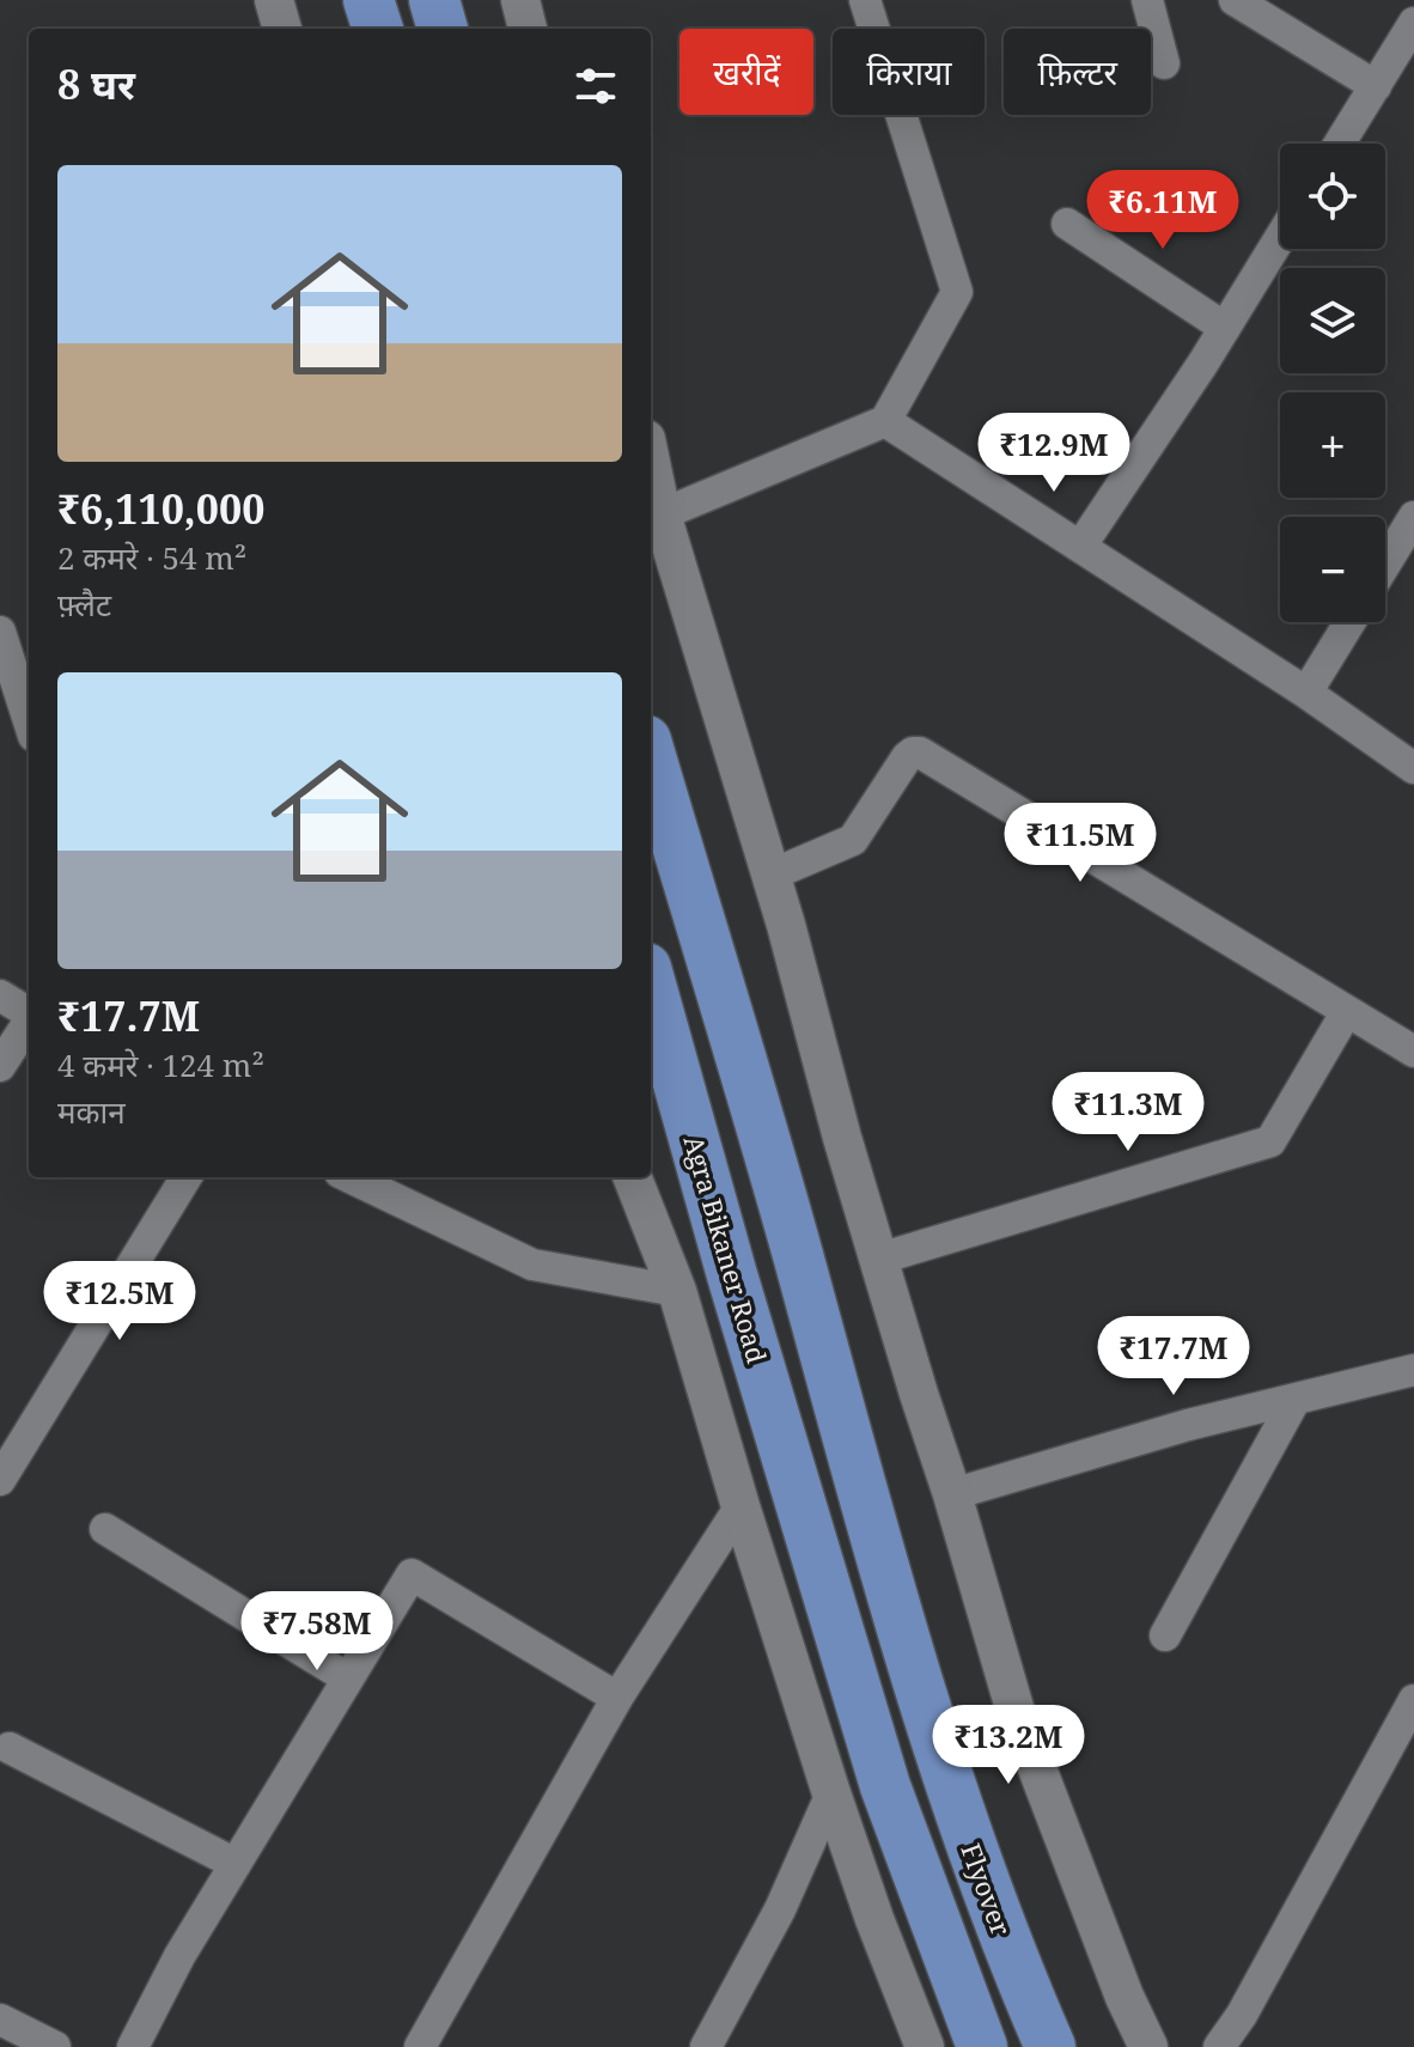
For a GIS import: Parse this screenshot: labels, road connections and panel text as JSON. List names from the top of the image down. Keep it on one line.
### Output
{"streets":{"highway":["Agra Bikaner Road","Flyover"]},"page":{"chip":["खरीदें","किराया","फ़िल्टर"],"heading":"8 घर","map_buttons":["+","−"],"list":[{"name":"₹6,110,000","note":"2 कमरे · 54 m² · फ़्लैट"},{"name":"₹17.7M","note":"4 कमरे · 124 m² · मकान"}],"price":["₹6.11M","₹12.9M","₹11.5M","₹11.3M","₹12.5M","₹17.7M","₹7.58M","₹13.2M"]}}
